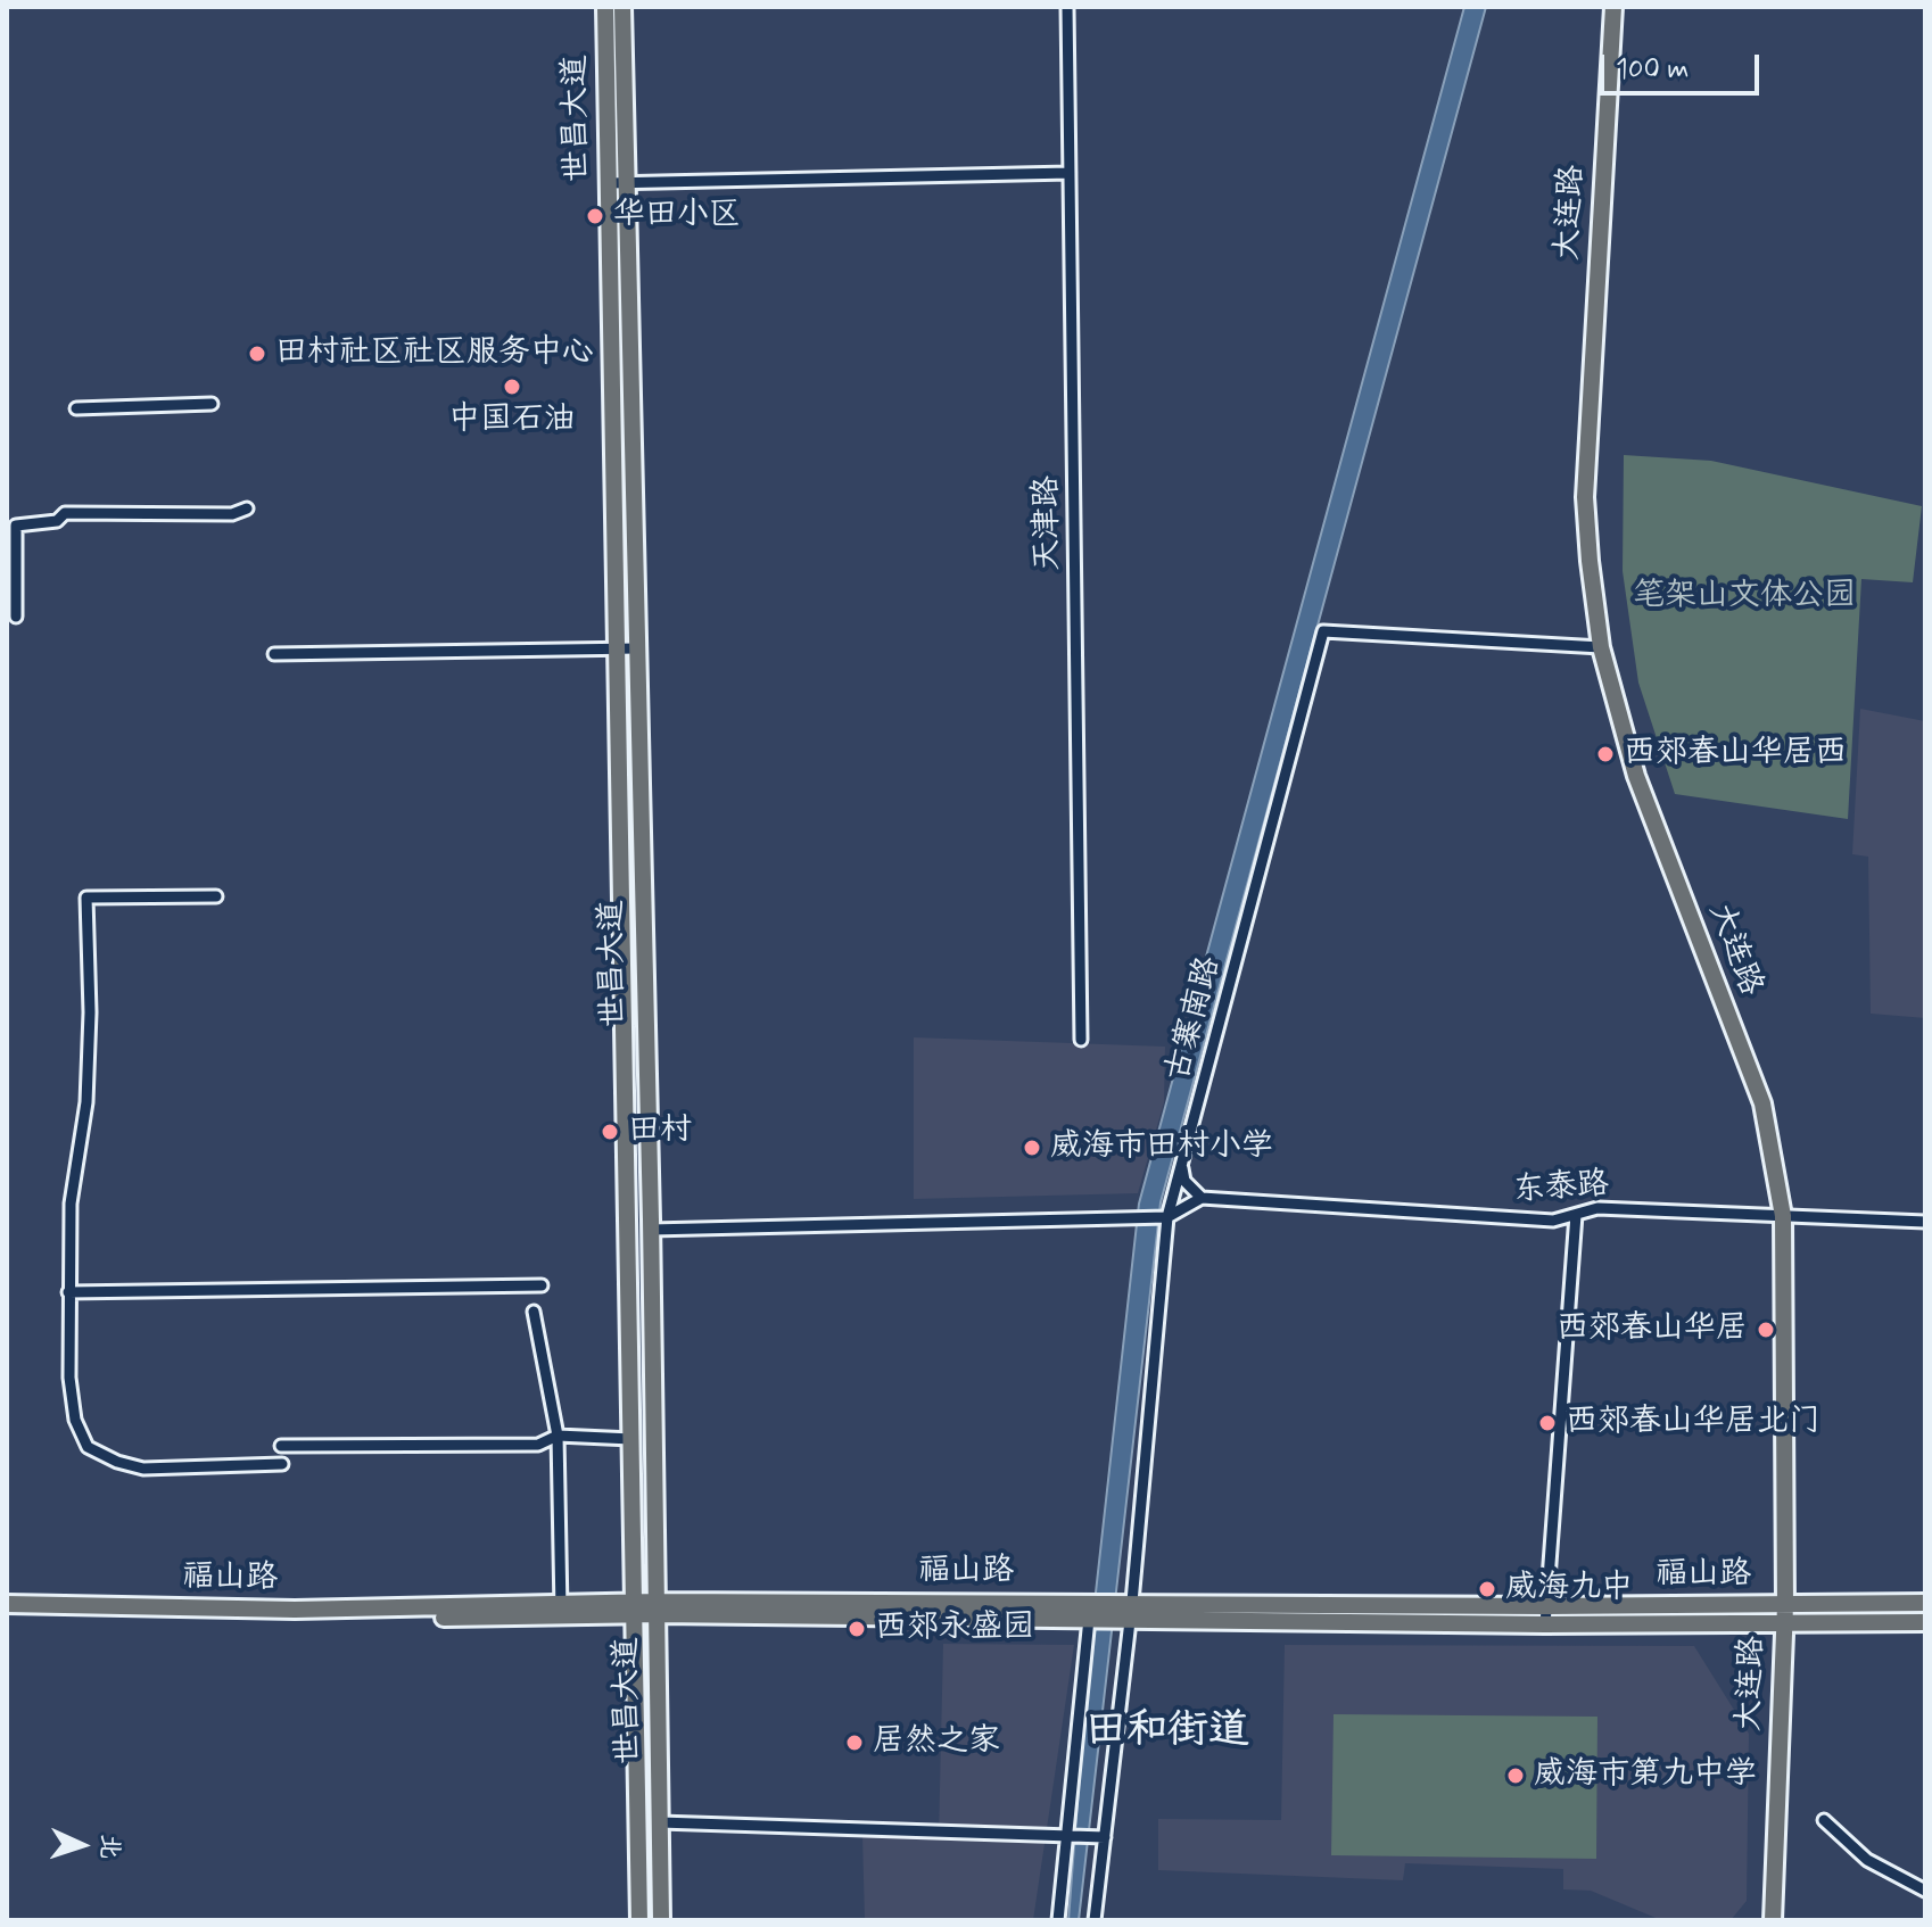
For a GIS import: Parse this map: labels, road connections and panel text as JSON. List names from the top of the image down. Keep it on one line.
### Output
{"streets":{"main road":["世昌大道","大连路","福山路"],"street":["天津路","古寨南路","东泰路"]},"crossings":[["大连路","古寨南路"],["大连路","东泰路"],["大连路","福山路"],["古寨南路","福山路"]],"districts":["田和街道"],"parks":["笔架山文体公园"],"places":["华田小区","田村社区社区服务中心","中国石油","西郊春山华居西","田村","威海市田村小学","西郊春山华居","西郊春山华居北门","威海九中","西郊永盛园","居然之家","威海市第九中学"],"scale_bar":"100 m","north":"right"}
